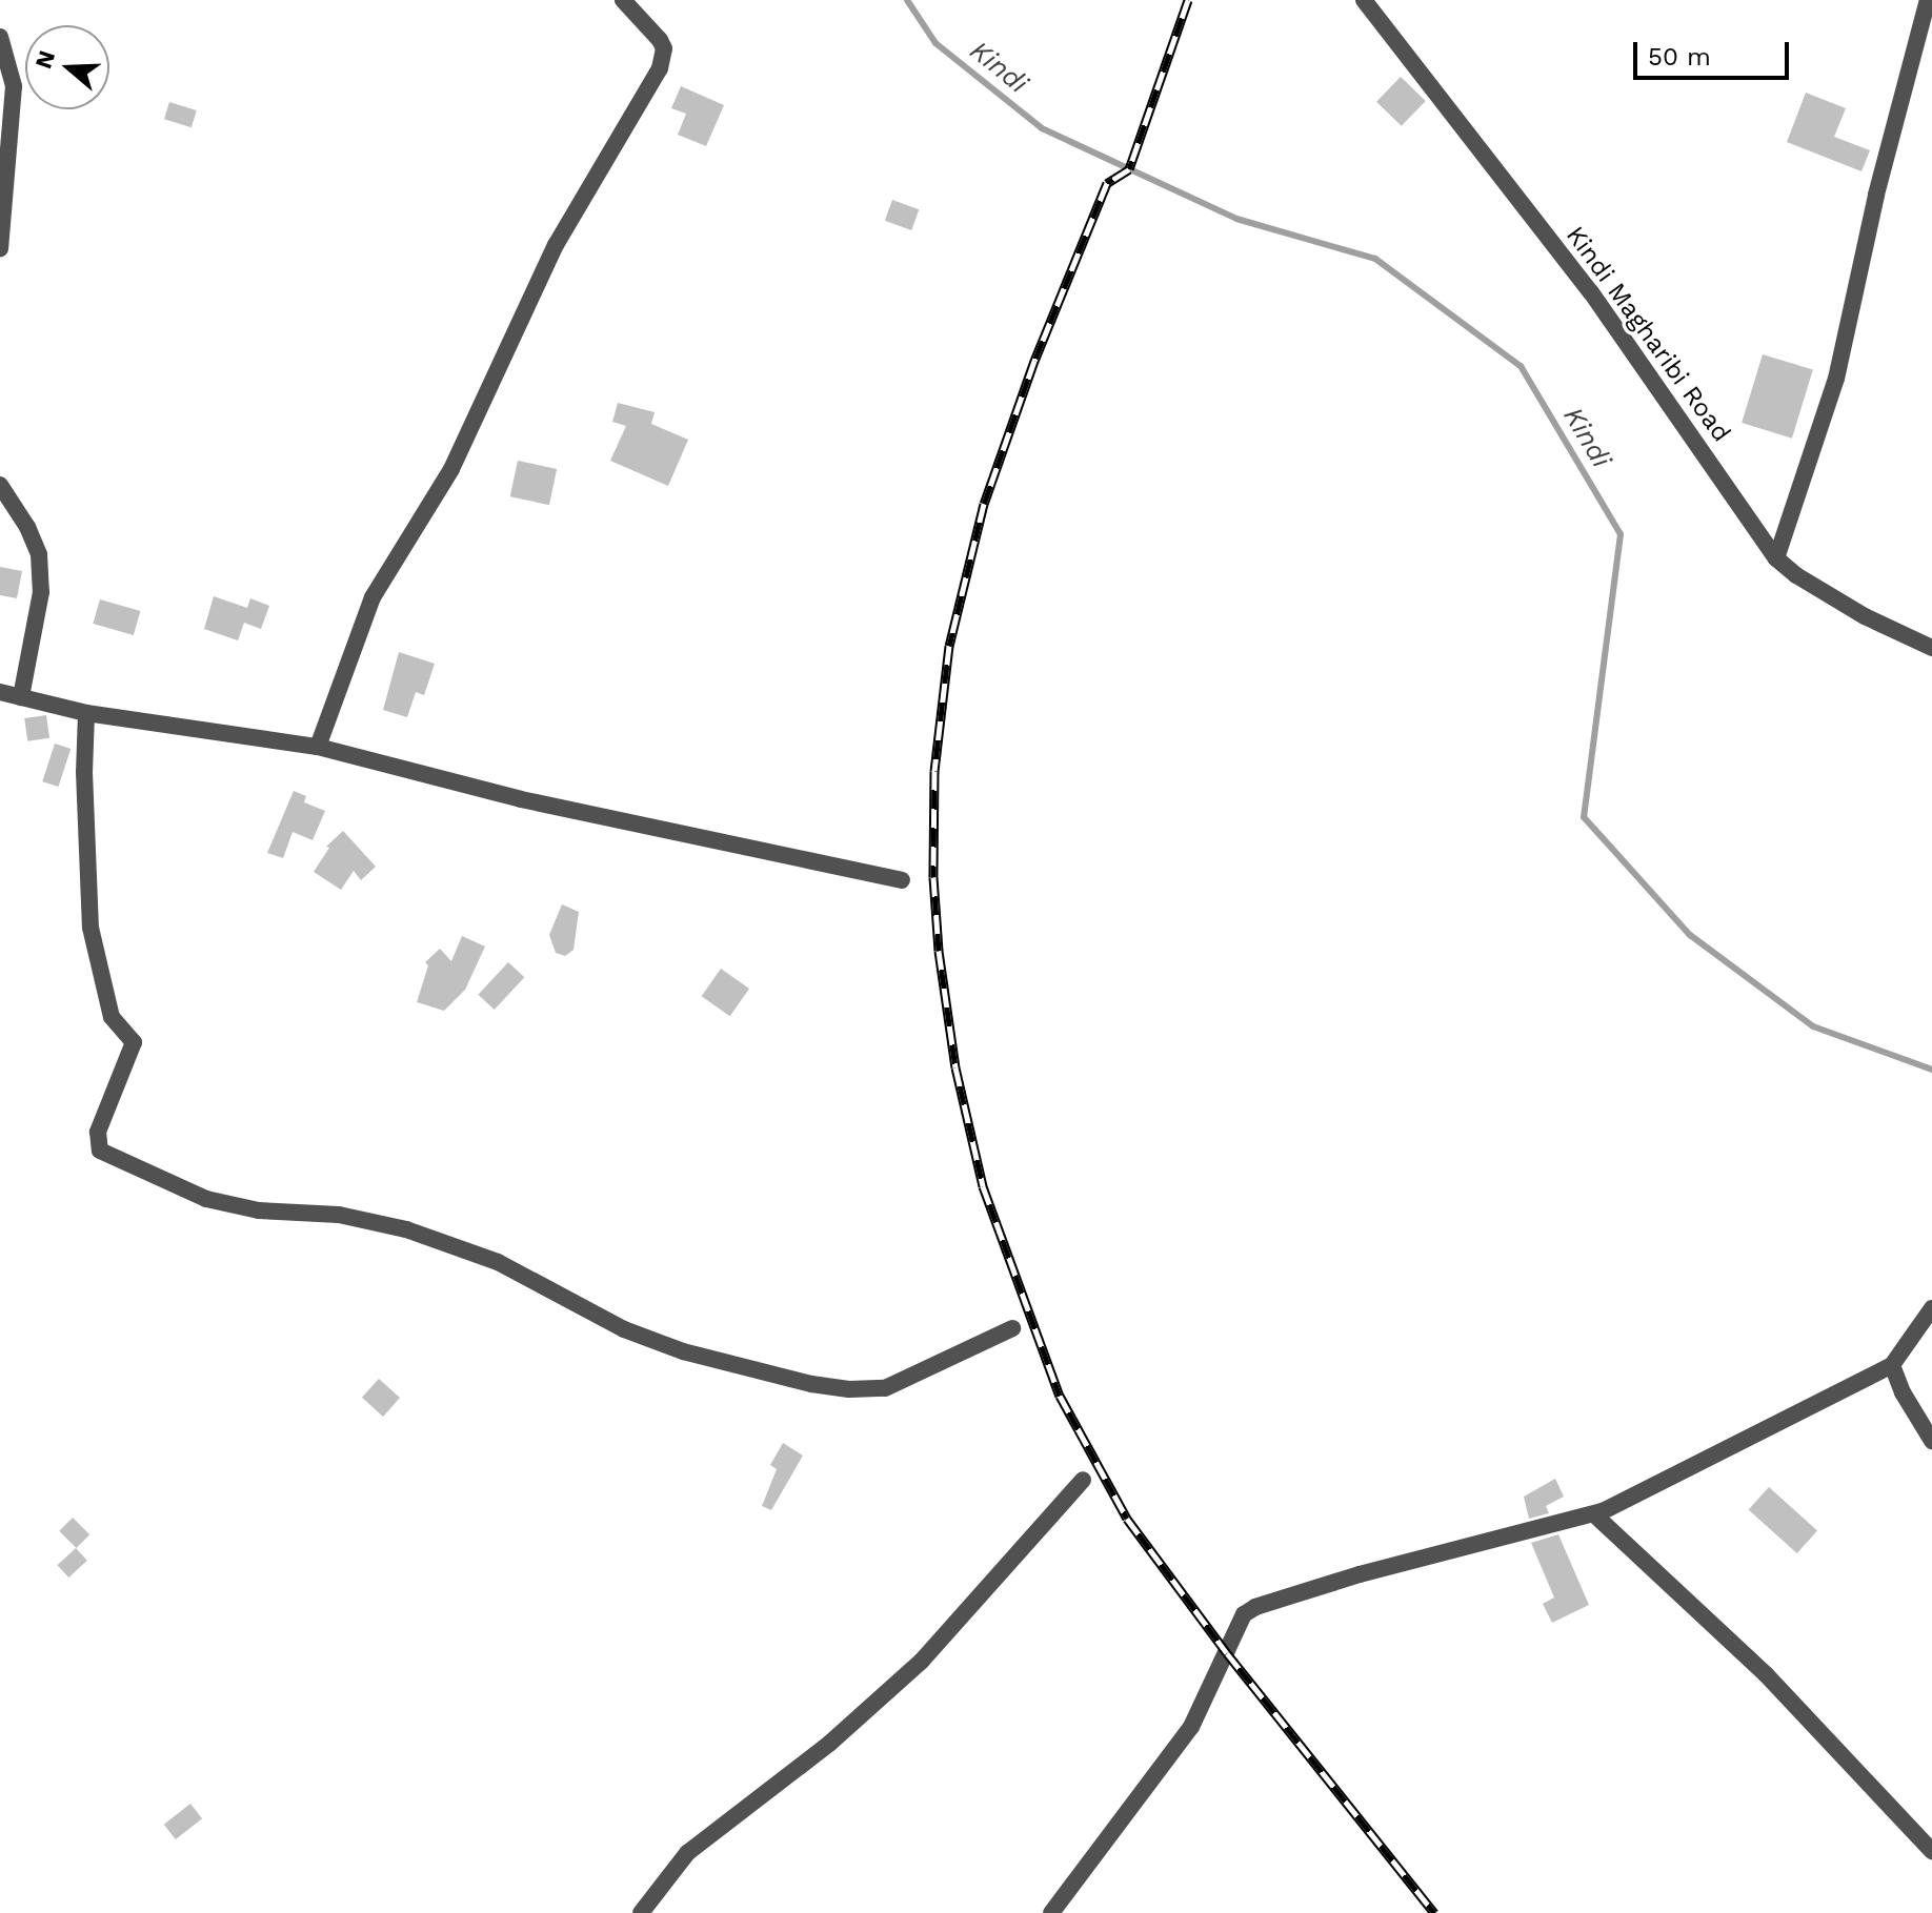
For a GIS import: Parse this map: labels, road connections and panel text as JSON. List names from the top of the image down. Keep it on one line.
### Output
{"streets":{"street":["Kindi Magharibi Road"]},"water":["Kindi"],"scale_bar":"50 m","north":"left"}
